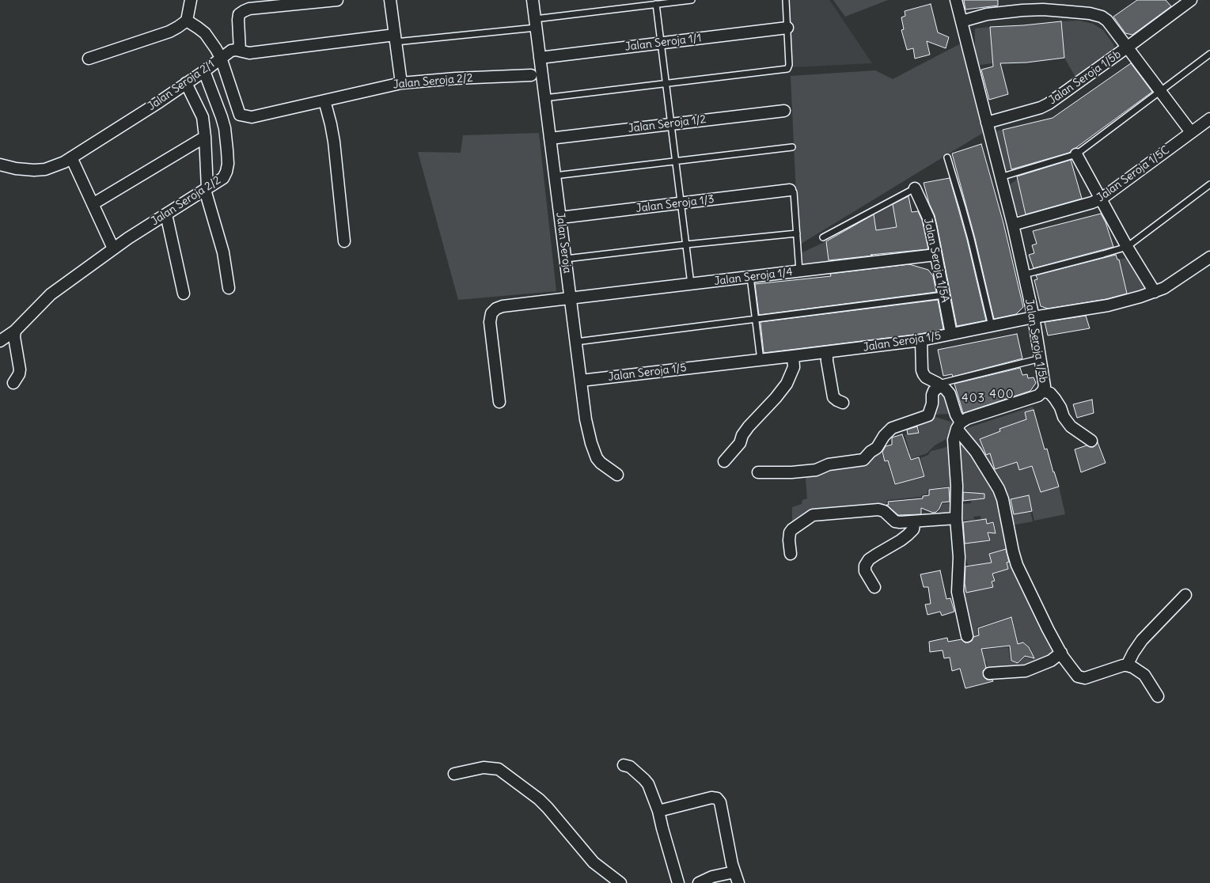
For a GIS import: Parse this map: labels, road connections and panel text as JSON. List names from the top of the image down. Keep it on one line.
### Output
{"streets":{"street":["Jalan Seroja 1/1","Jalan Seroja 1/5b","Jalan Seroja 2/2","Jalan Seroja 2/1","Jalan Seroja 1/2","Jalan Seroja 1/5C","Jalan Seroja 1/3","Jalan Seroja","Jalan Seroja 1/5A","Jalan Seroja 1/4","Jalan Seroja 1/5"]},"crossings":[["Jalan Seroja 1/1","Jalan Seroja"],["Jalan Seroja 1/5b","Jalan Seroja 1/5C"],["Jalan Seroja 1/5b","Jalan Seroja 1/5"],["Jalan Seroja 1/2","Jalan Seroja"],["Jalan Seroja 1/3","Jalan Seroja"],["Jalan Seroja","Jalan Seroja 1/4"],["Jalan Seroja","Jalan Seroja 1/5"],["Jalan Seroja 1/5A","Jalan Seroja 1/4"],["Jalan Seroja 1/5A","Jalan Seroja 1/5"]],"districts":["400","403"]}
